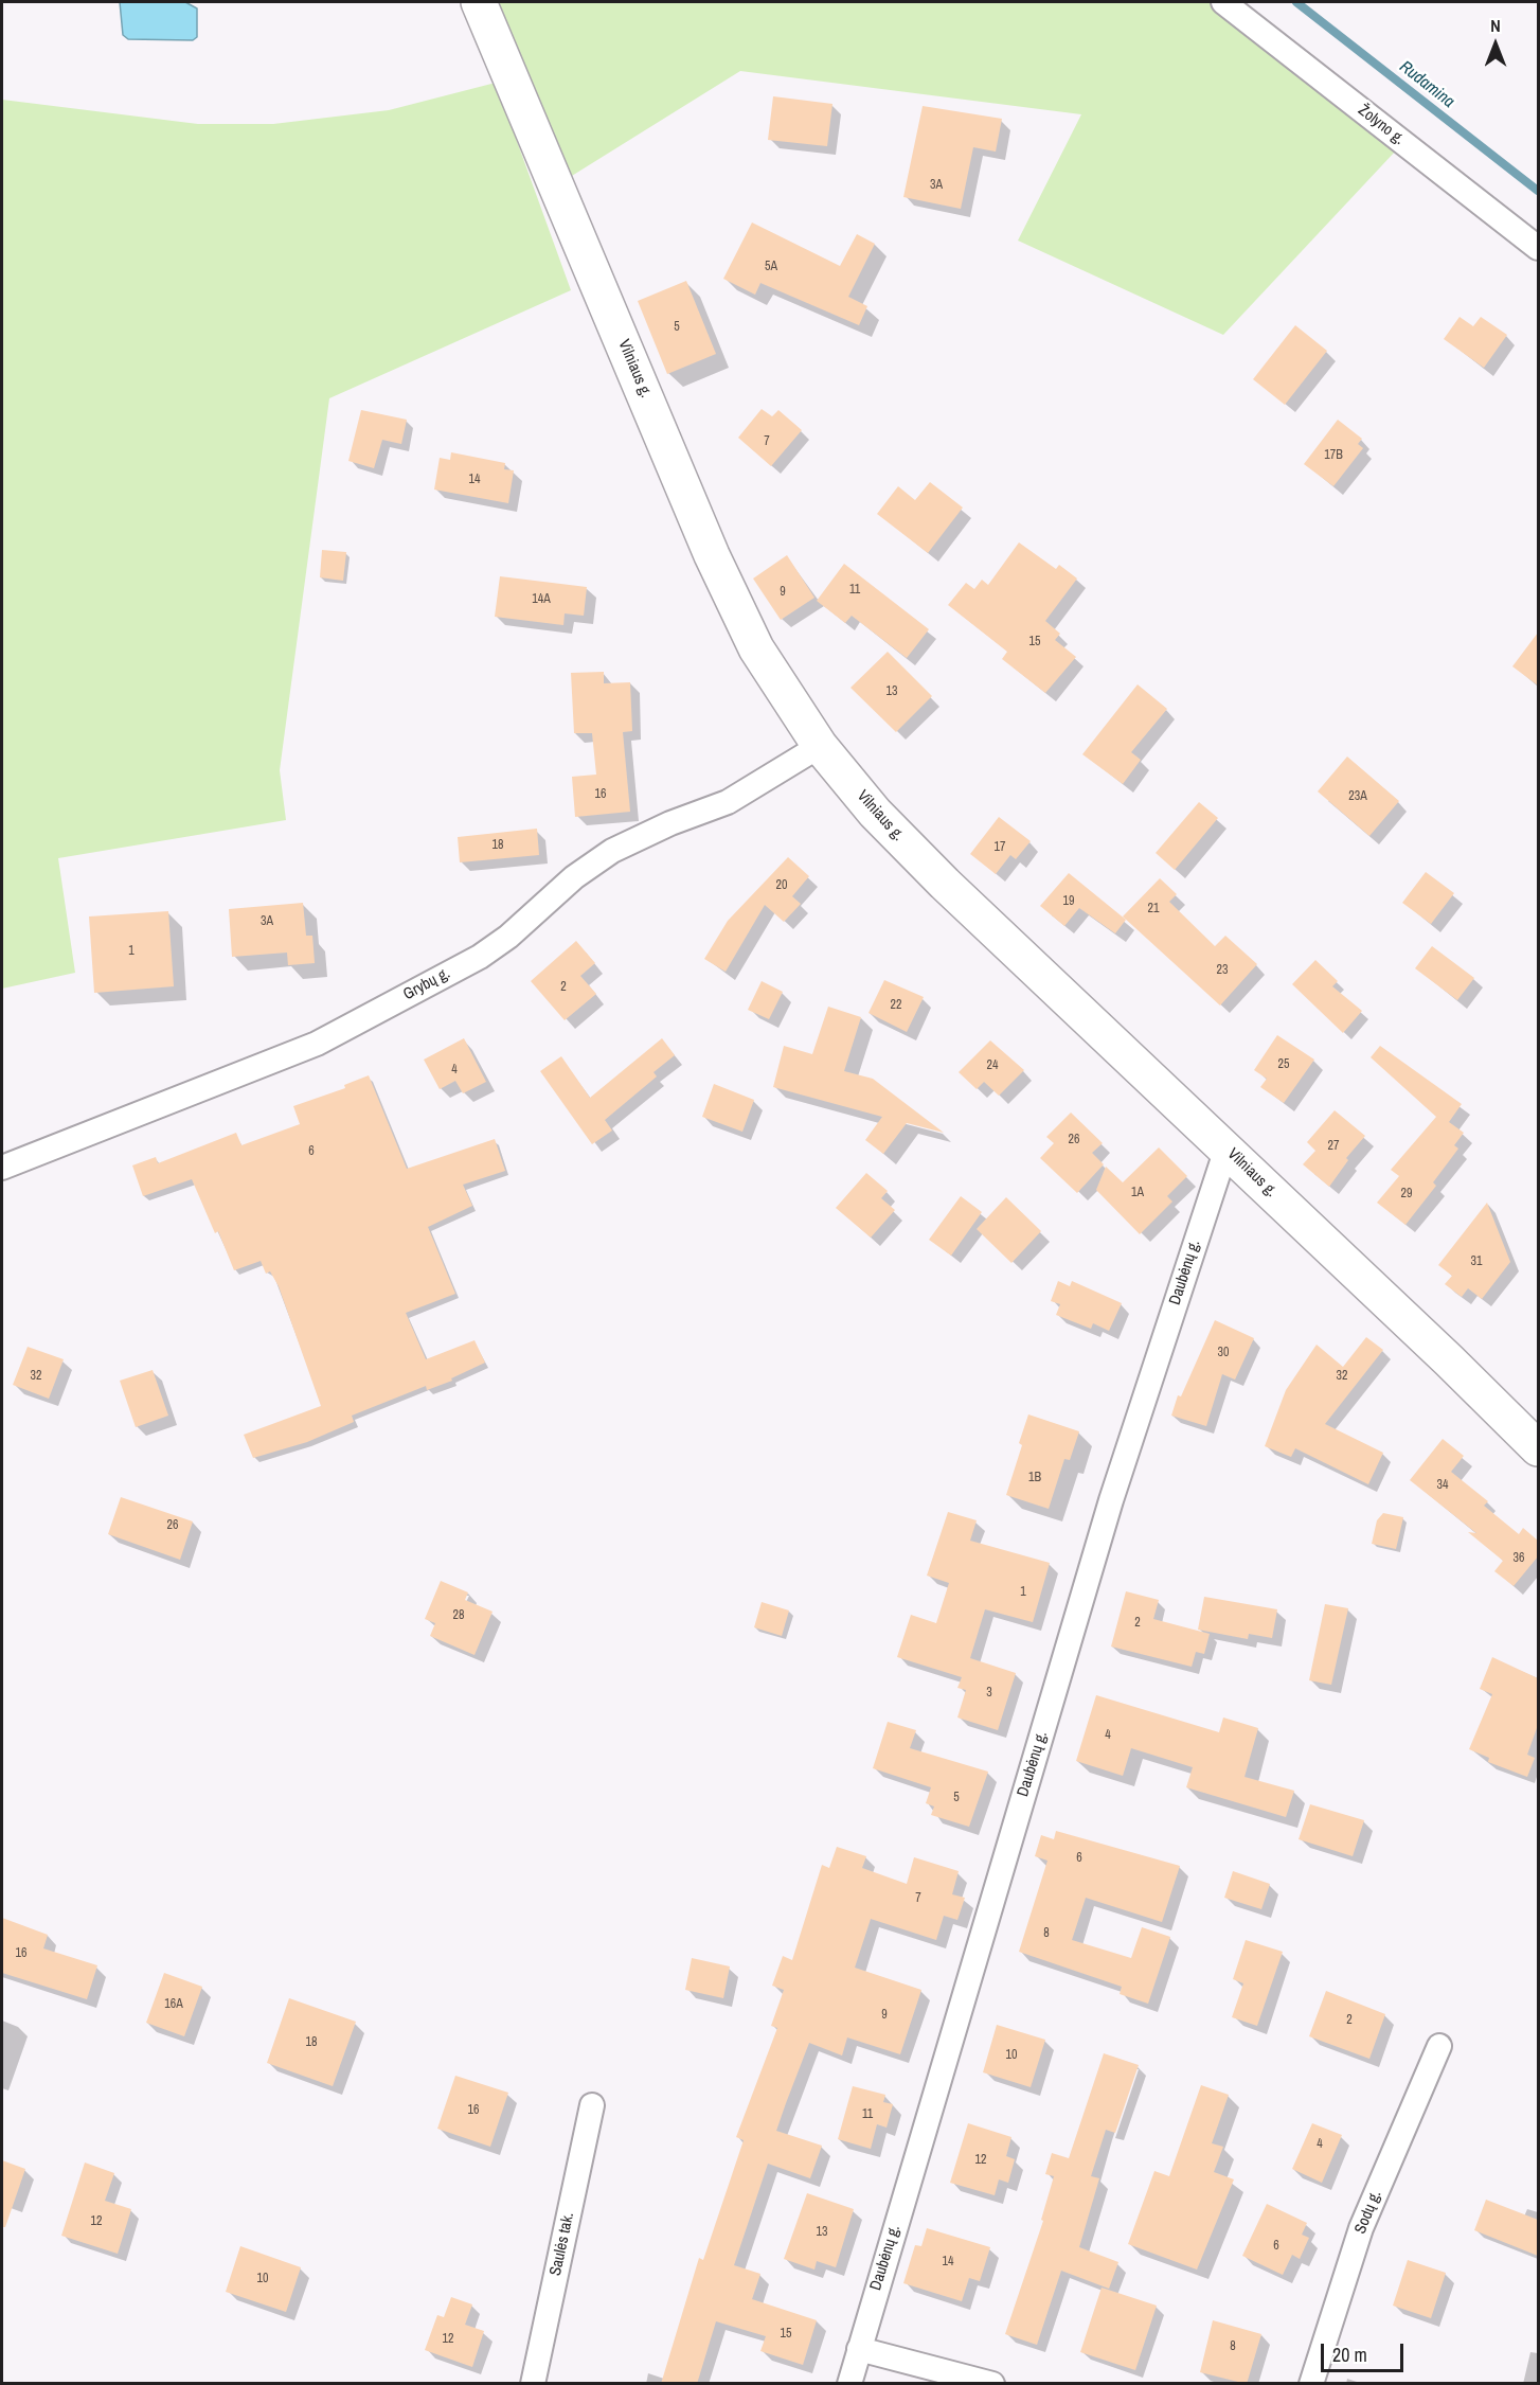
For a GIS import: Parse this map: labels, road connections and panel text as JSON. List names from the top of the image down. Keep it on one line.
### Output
{"streets":{"main road":["Vilniaus g."],"street":["Žolyno g.","Grybų g.","Daubėnų g.","Sodų g.","Saulės tak."]},"crossings":[["Vilniaus g.","Grybų g."],["Vilniaus g.","Daubėnų g."]],"water":["Rudamina"],"house_numbers":["3A","5A","5","7","17B","14","11","9","14A","15","13","16","23A","18","17","20","19","21","3A","1","23","2","22","25","24","4","26","27","6","1A","29","31","30","32","32","1B","34","26","36","1","28","2","3","4","5","6","7","8","16","16A","9","2","18","10","16","11","4","12","12","13","6","14","10","15","12","8"],"scale_bar":"20 m","north":"top"}
